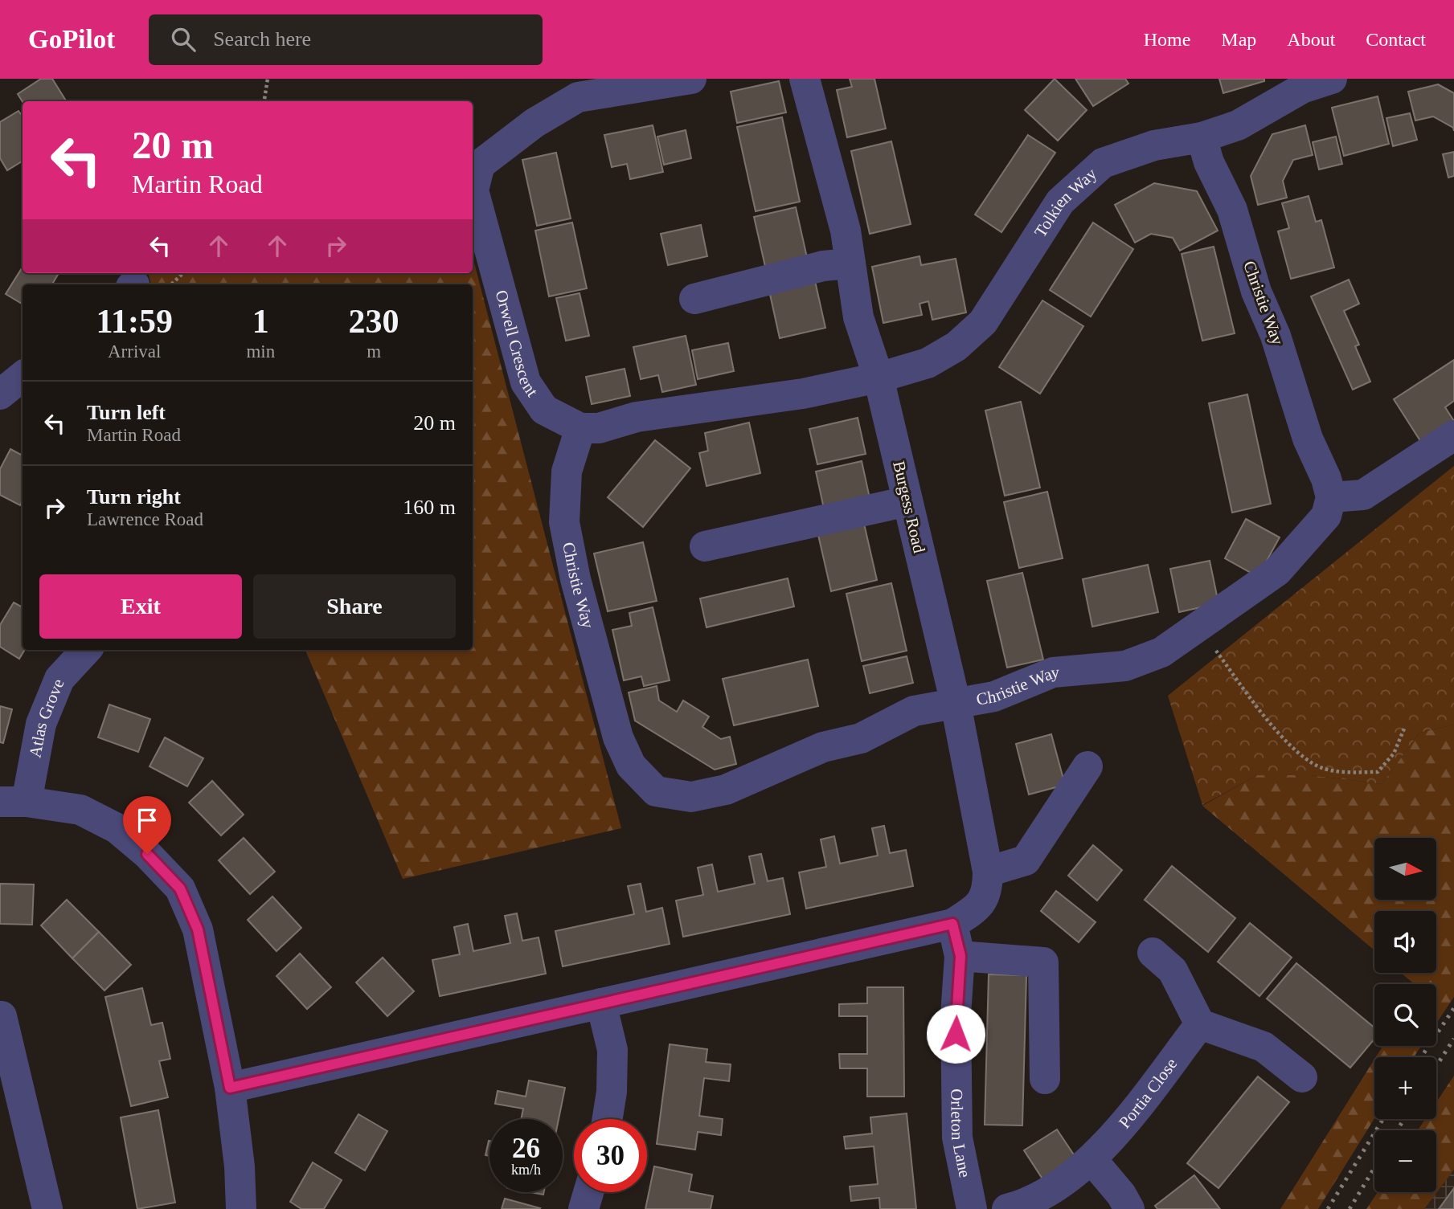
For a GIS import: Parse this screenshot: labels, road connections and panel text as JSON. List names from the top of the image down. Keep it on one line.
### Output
{"streets":{"street":["Tolkien Way","Christie Way","Orwell Crescent","Burgess Road","Atlas Grove","Portia Close","Orleton Lane"]},"crossings":[["Tolkien Way","Christie Way"],["Tolkien Way","Burgess Road"],["Christie Way","Orwell Crescent"],["Christie Way","Burgess Road"],["Burgess Road","Orleton Lane"]],"north":"right","page":{"header":"GoPilot","search":"Search here","nav":["Home","Map","About","Contact"],"turn":["20 m","Martin Road"],"eta":["11:59","Arrival","1","min","230","m"],"list":[{"name":"Turn left","note":"Martin Road","value":"20 m"},{"name":"Turn right","note":"Lawrence Road","value":"160 m"}],"buttons":["Exit","Share"],"map_buttons":["+","−"],"speed":"26 km/h","limit":"30"}}
